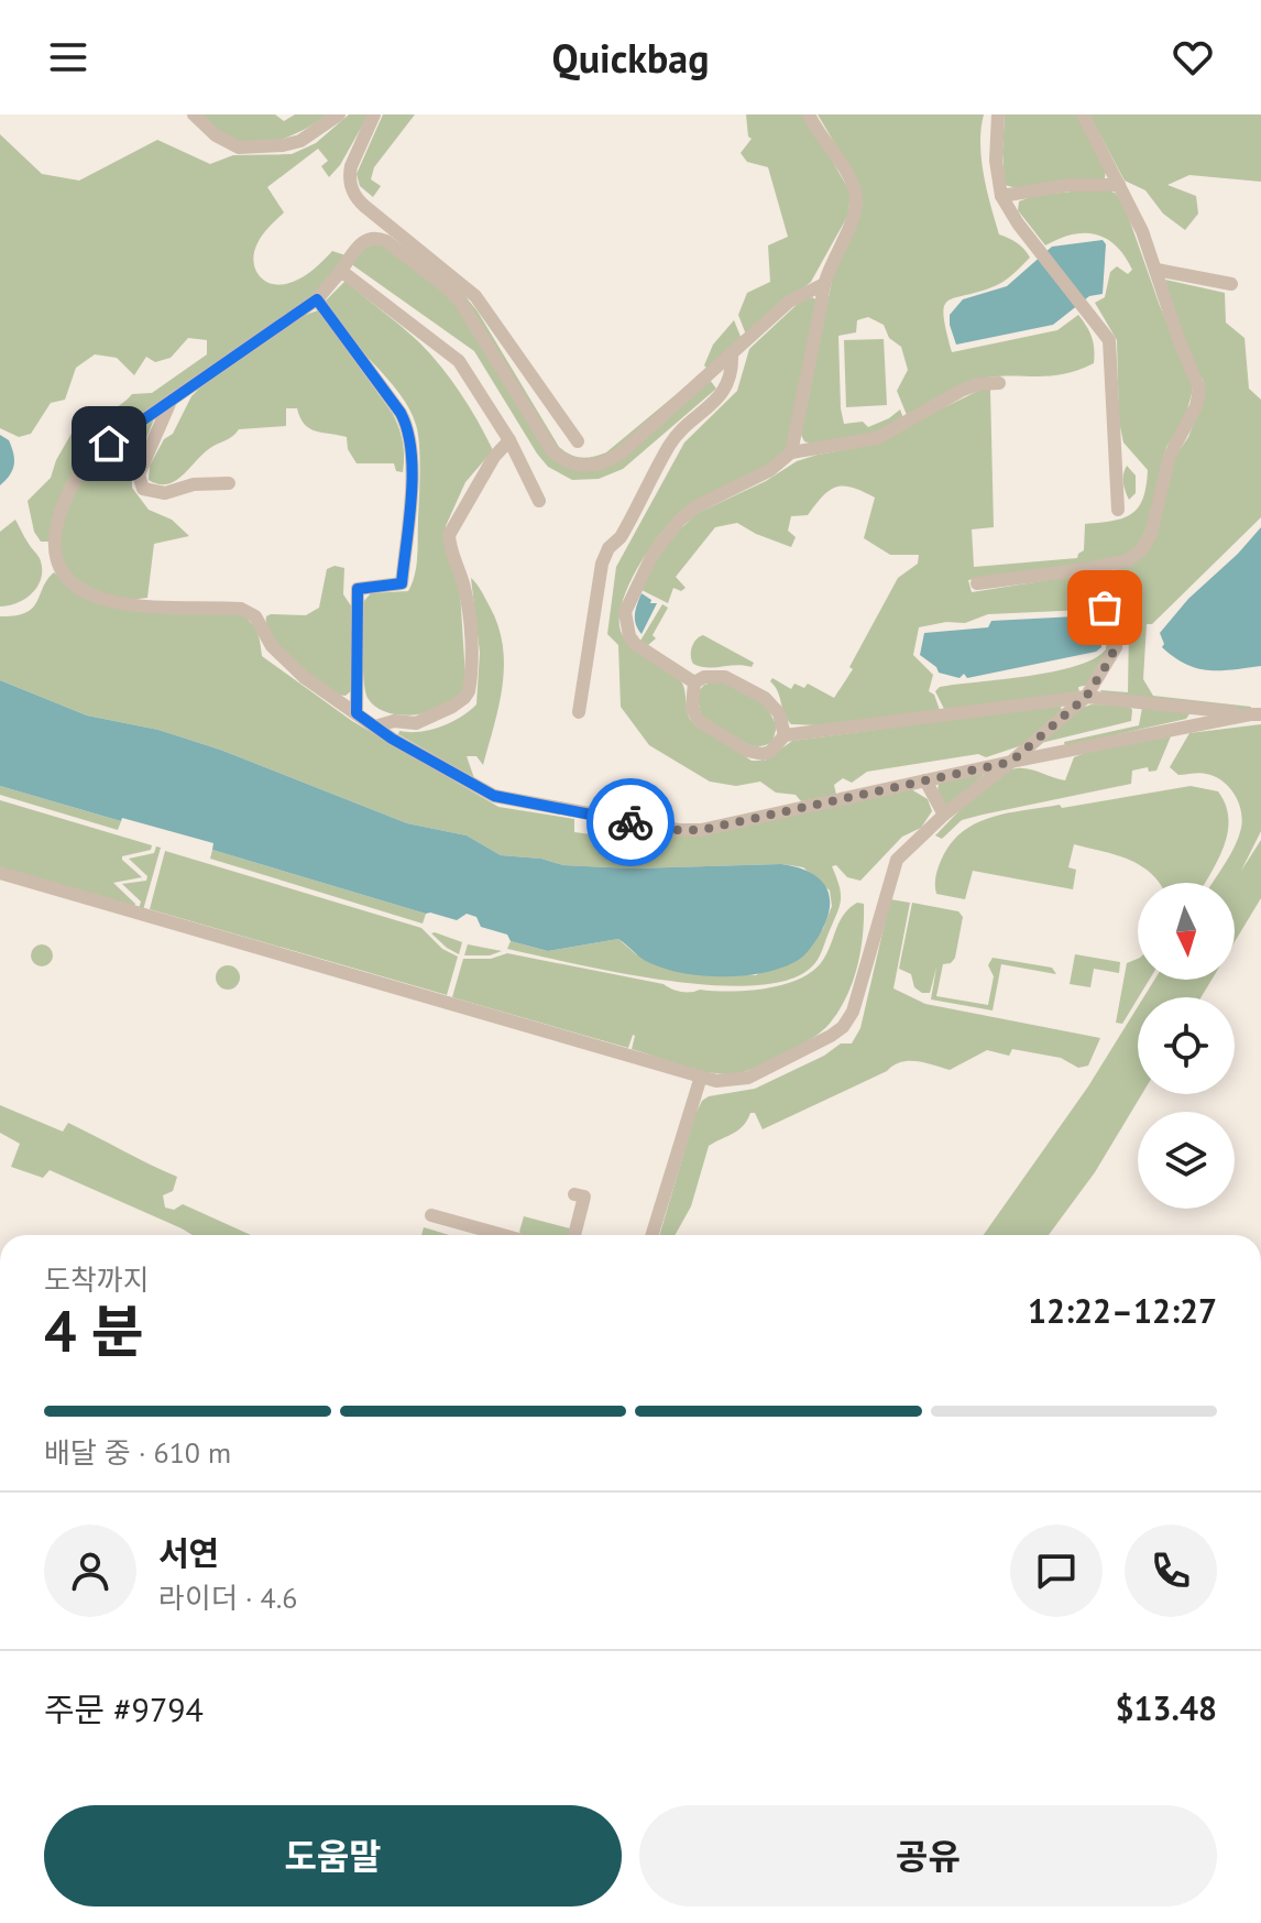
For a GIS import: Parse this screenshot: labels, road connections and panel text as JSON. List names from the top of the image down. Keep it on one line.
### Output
{"north":"bottom","page":{"header":"Quickbag","heading":["4 분","도착까지","12:22–12:27"],"panel":["서연","라이더 · 4.6","주문 #9794","$13.48"],"bar":"배달 중 · 610 m","buttons":["도움말","공유"]}}
